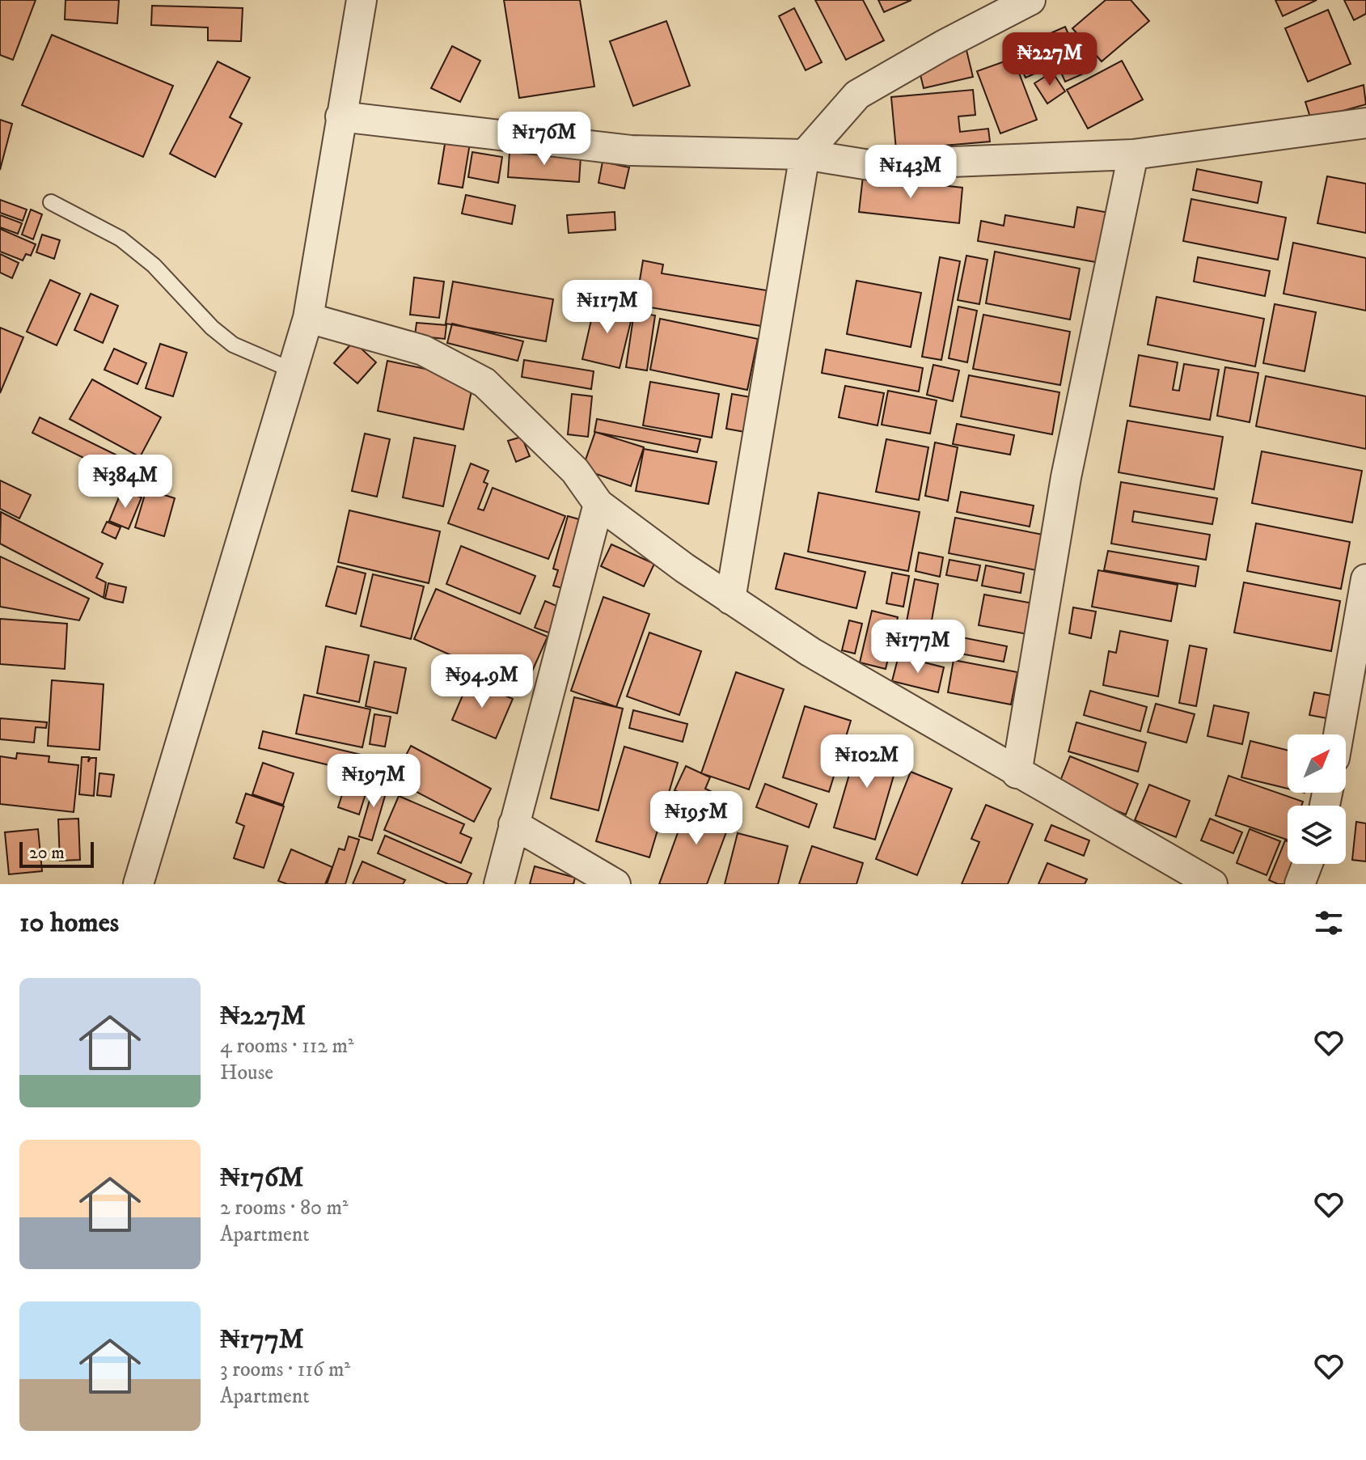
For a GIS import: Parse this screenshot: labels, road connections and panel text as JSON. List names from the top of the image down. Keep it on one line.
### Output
{"scale_bar":"20 m","north":"top right","page":{"price":["₦227M","₦176M","₦143M","₦117M","₦384M","₦177M","₦94.9M","₦102M","₦197M","₦195M"],"scale":"20 m","heading":"10 homes","list":[{"name":"₦227M","note":"4 rooms · 112 m² · House"},{"name":"₦176M","note":"2 rooms · 80 m² · Apartment"},{"name":"₦177M","note":"3 rooms · 116 m² · Apartment"}]}}
